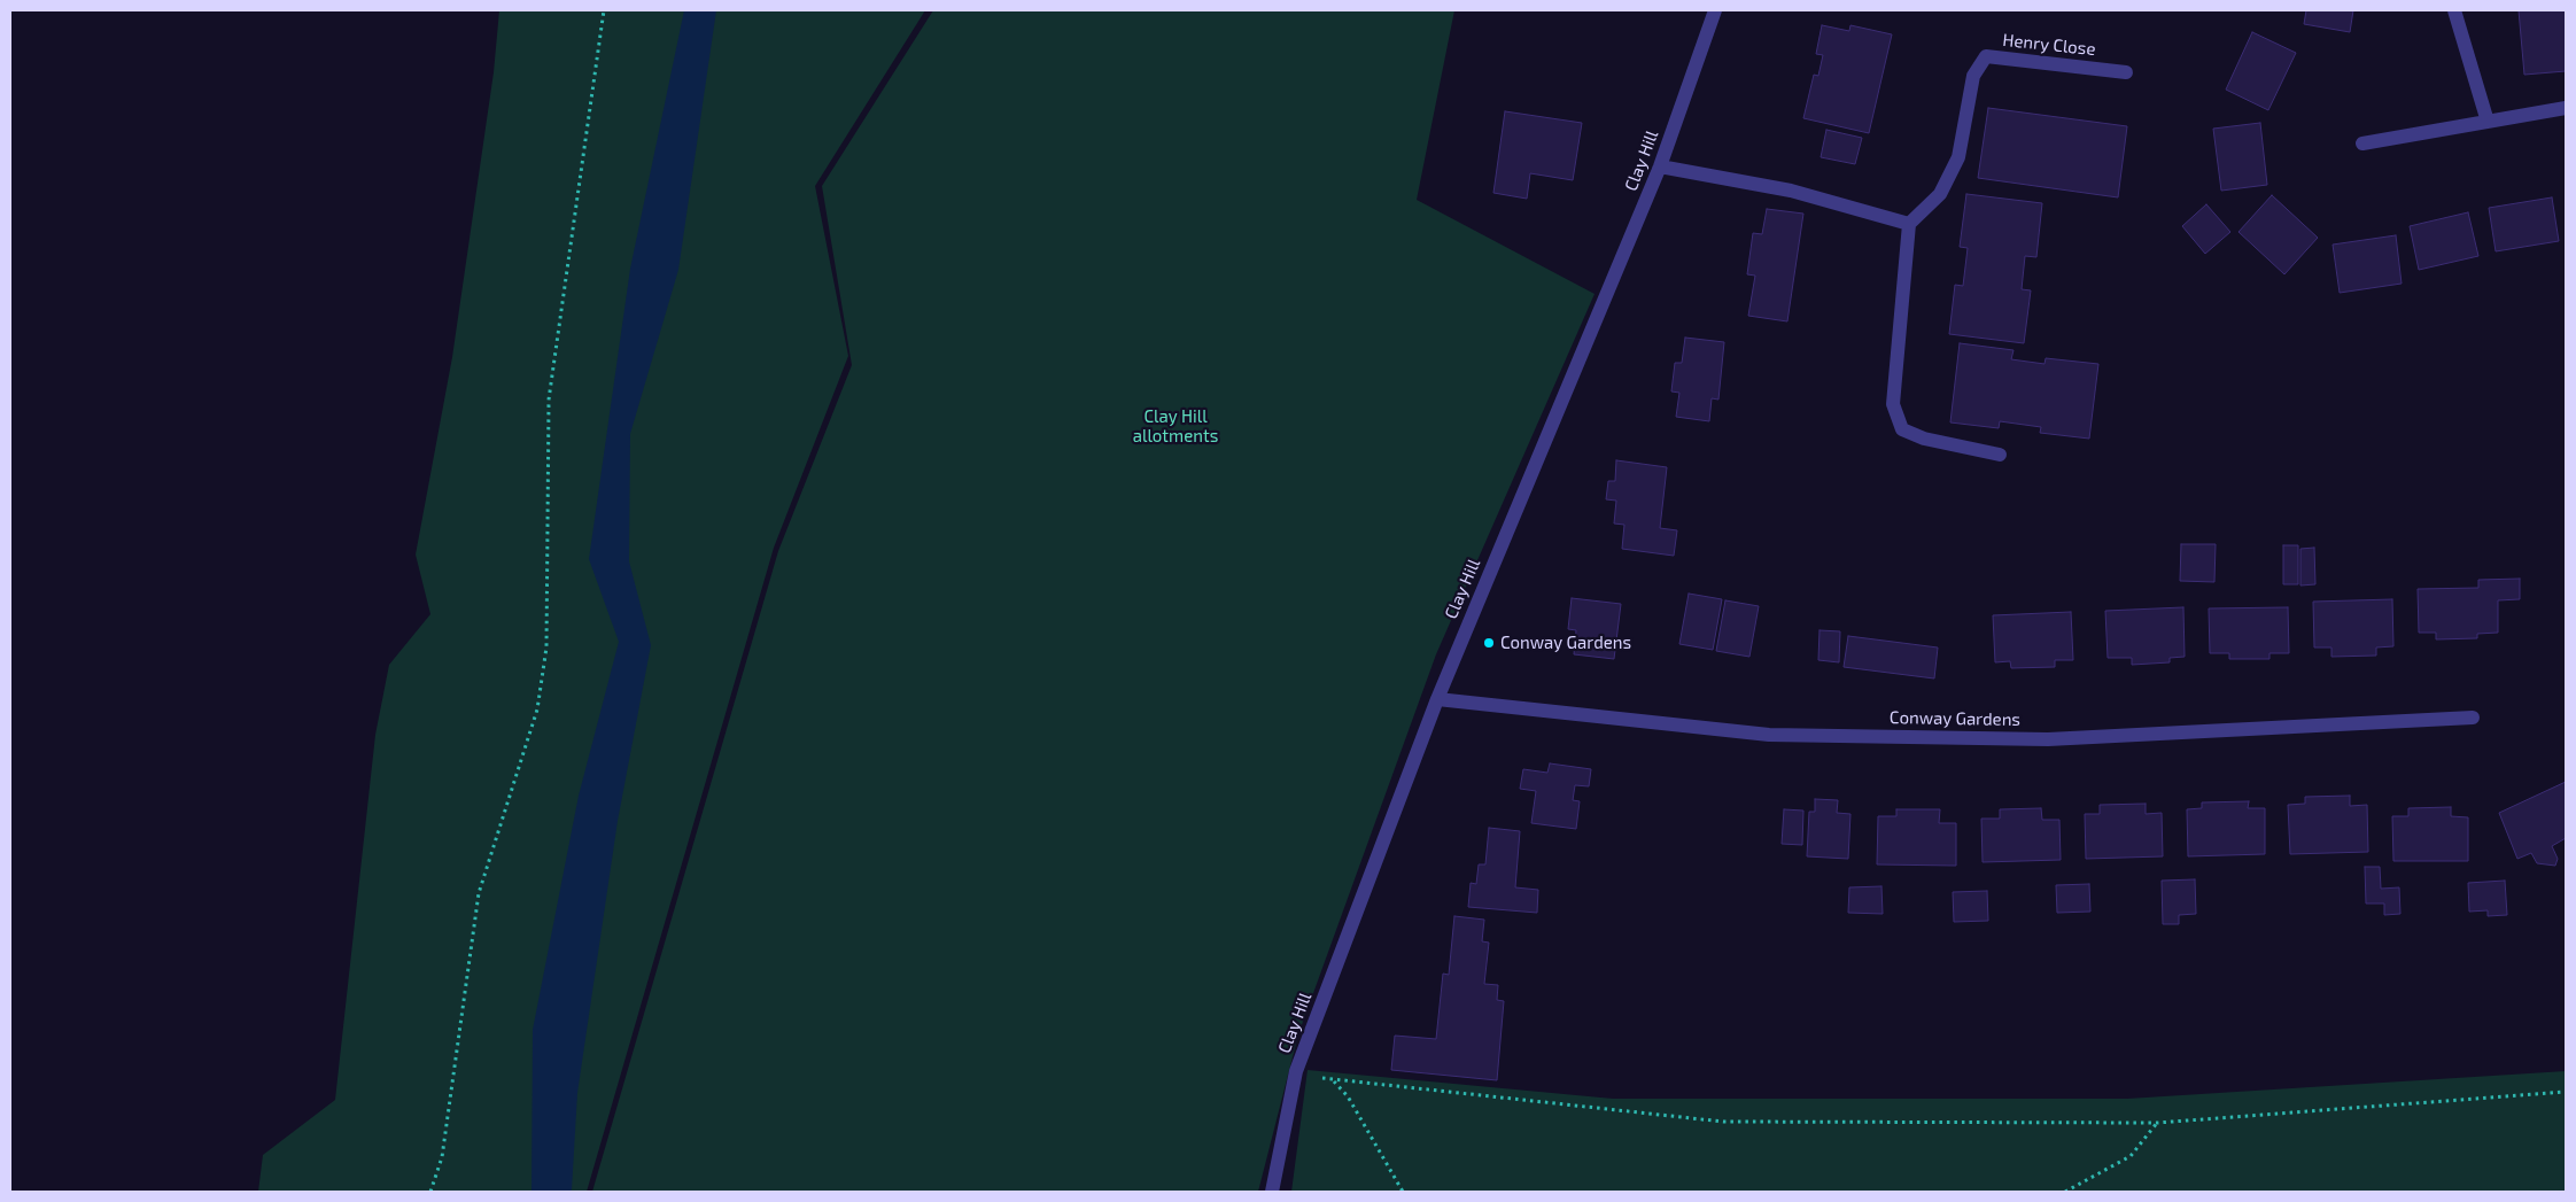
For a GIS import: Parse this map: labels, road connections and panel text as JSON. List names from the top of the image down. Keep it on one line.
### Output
{"streets":{"street":["Henry Close","Clay Hill","Conway Gardens"]},"crossings":[["Clay Hill","Conway Gardens"]],"parks":["Clay Hill allotments"],"places":["Conway Gardens"]}
